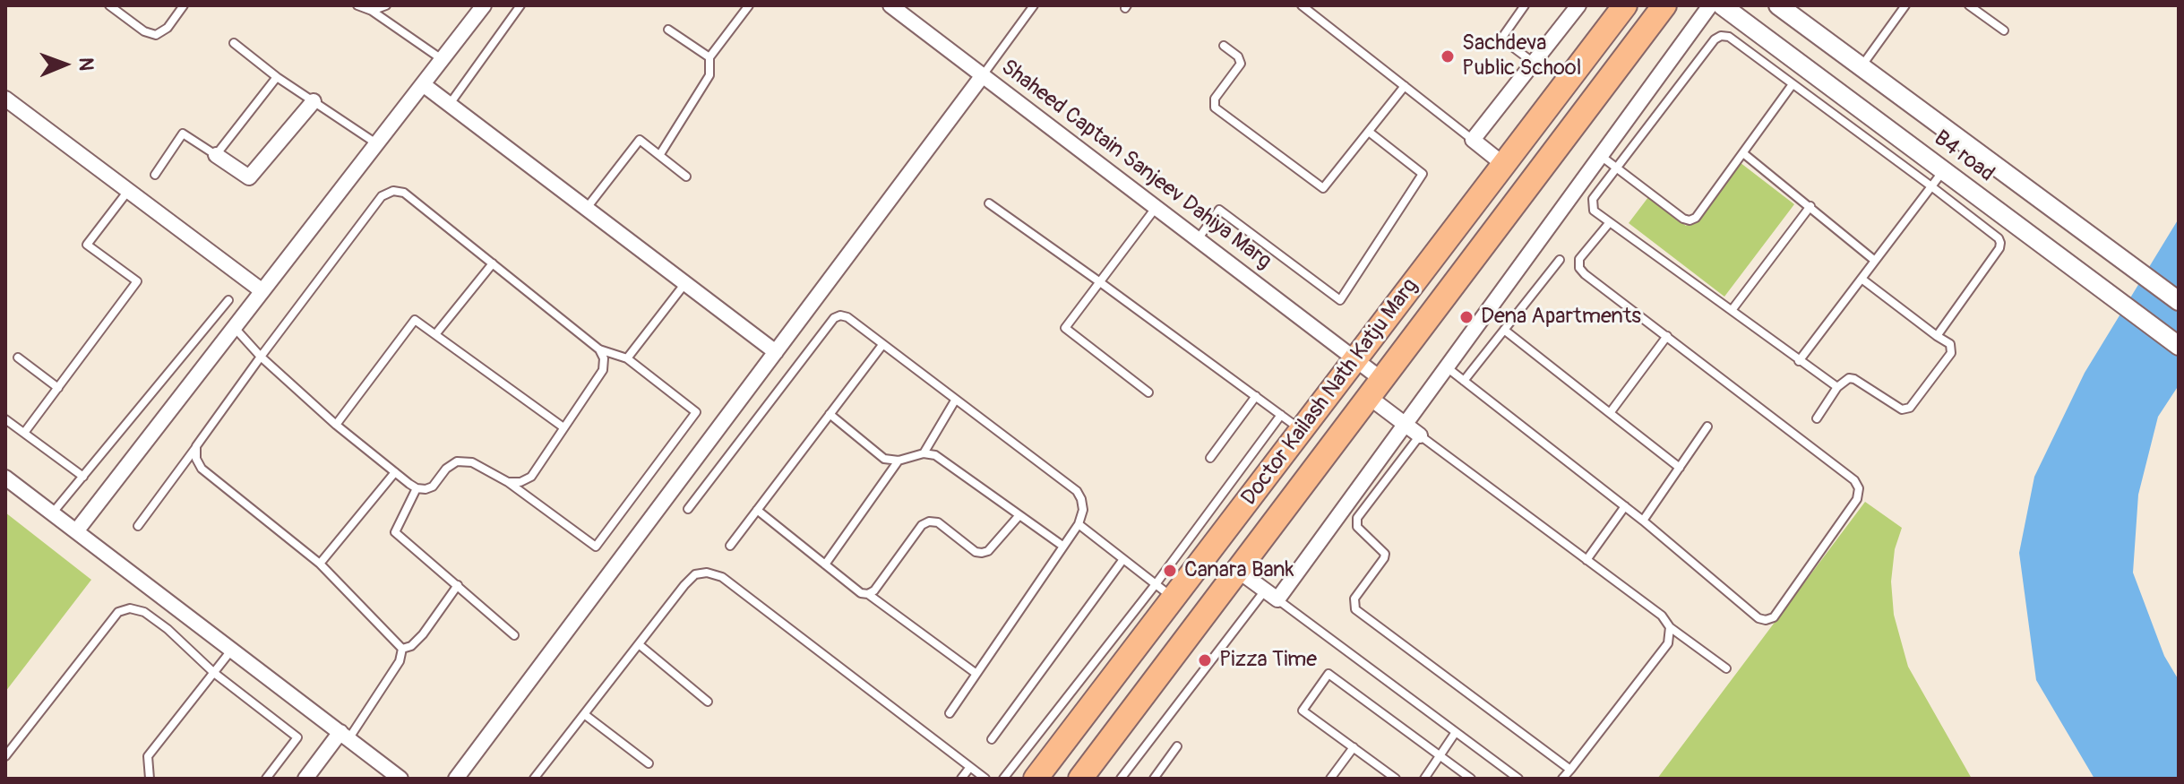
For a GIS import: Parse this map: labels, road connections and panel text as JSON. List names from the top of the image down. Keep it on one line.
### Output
{"streets":{"main road":["Doctor Kailash Nath Katju Marg"],"street":["B4 road","Shaheed Captain Sanjeev Dahiya Marg"]},"crossings":[["Shaheed Captain Sanjeev Dahiya Marg","Doctor Kailash Nath Katju Marg"]],"places":["Sachdeva Public School","Dena Apartments","Canara Bank","Pizza Time"],"north":"right"}
